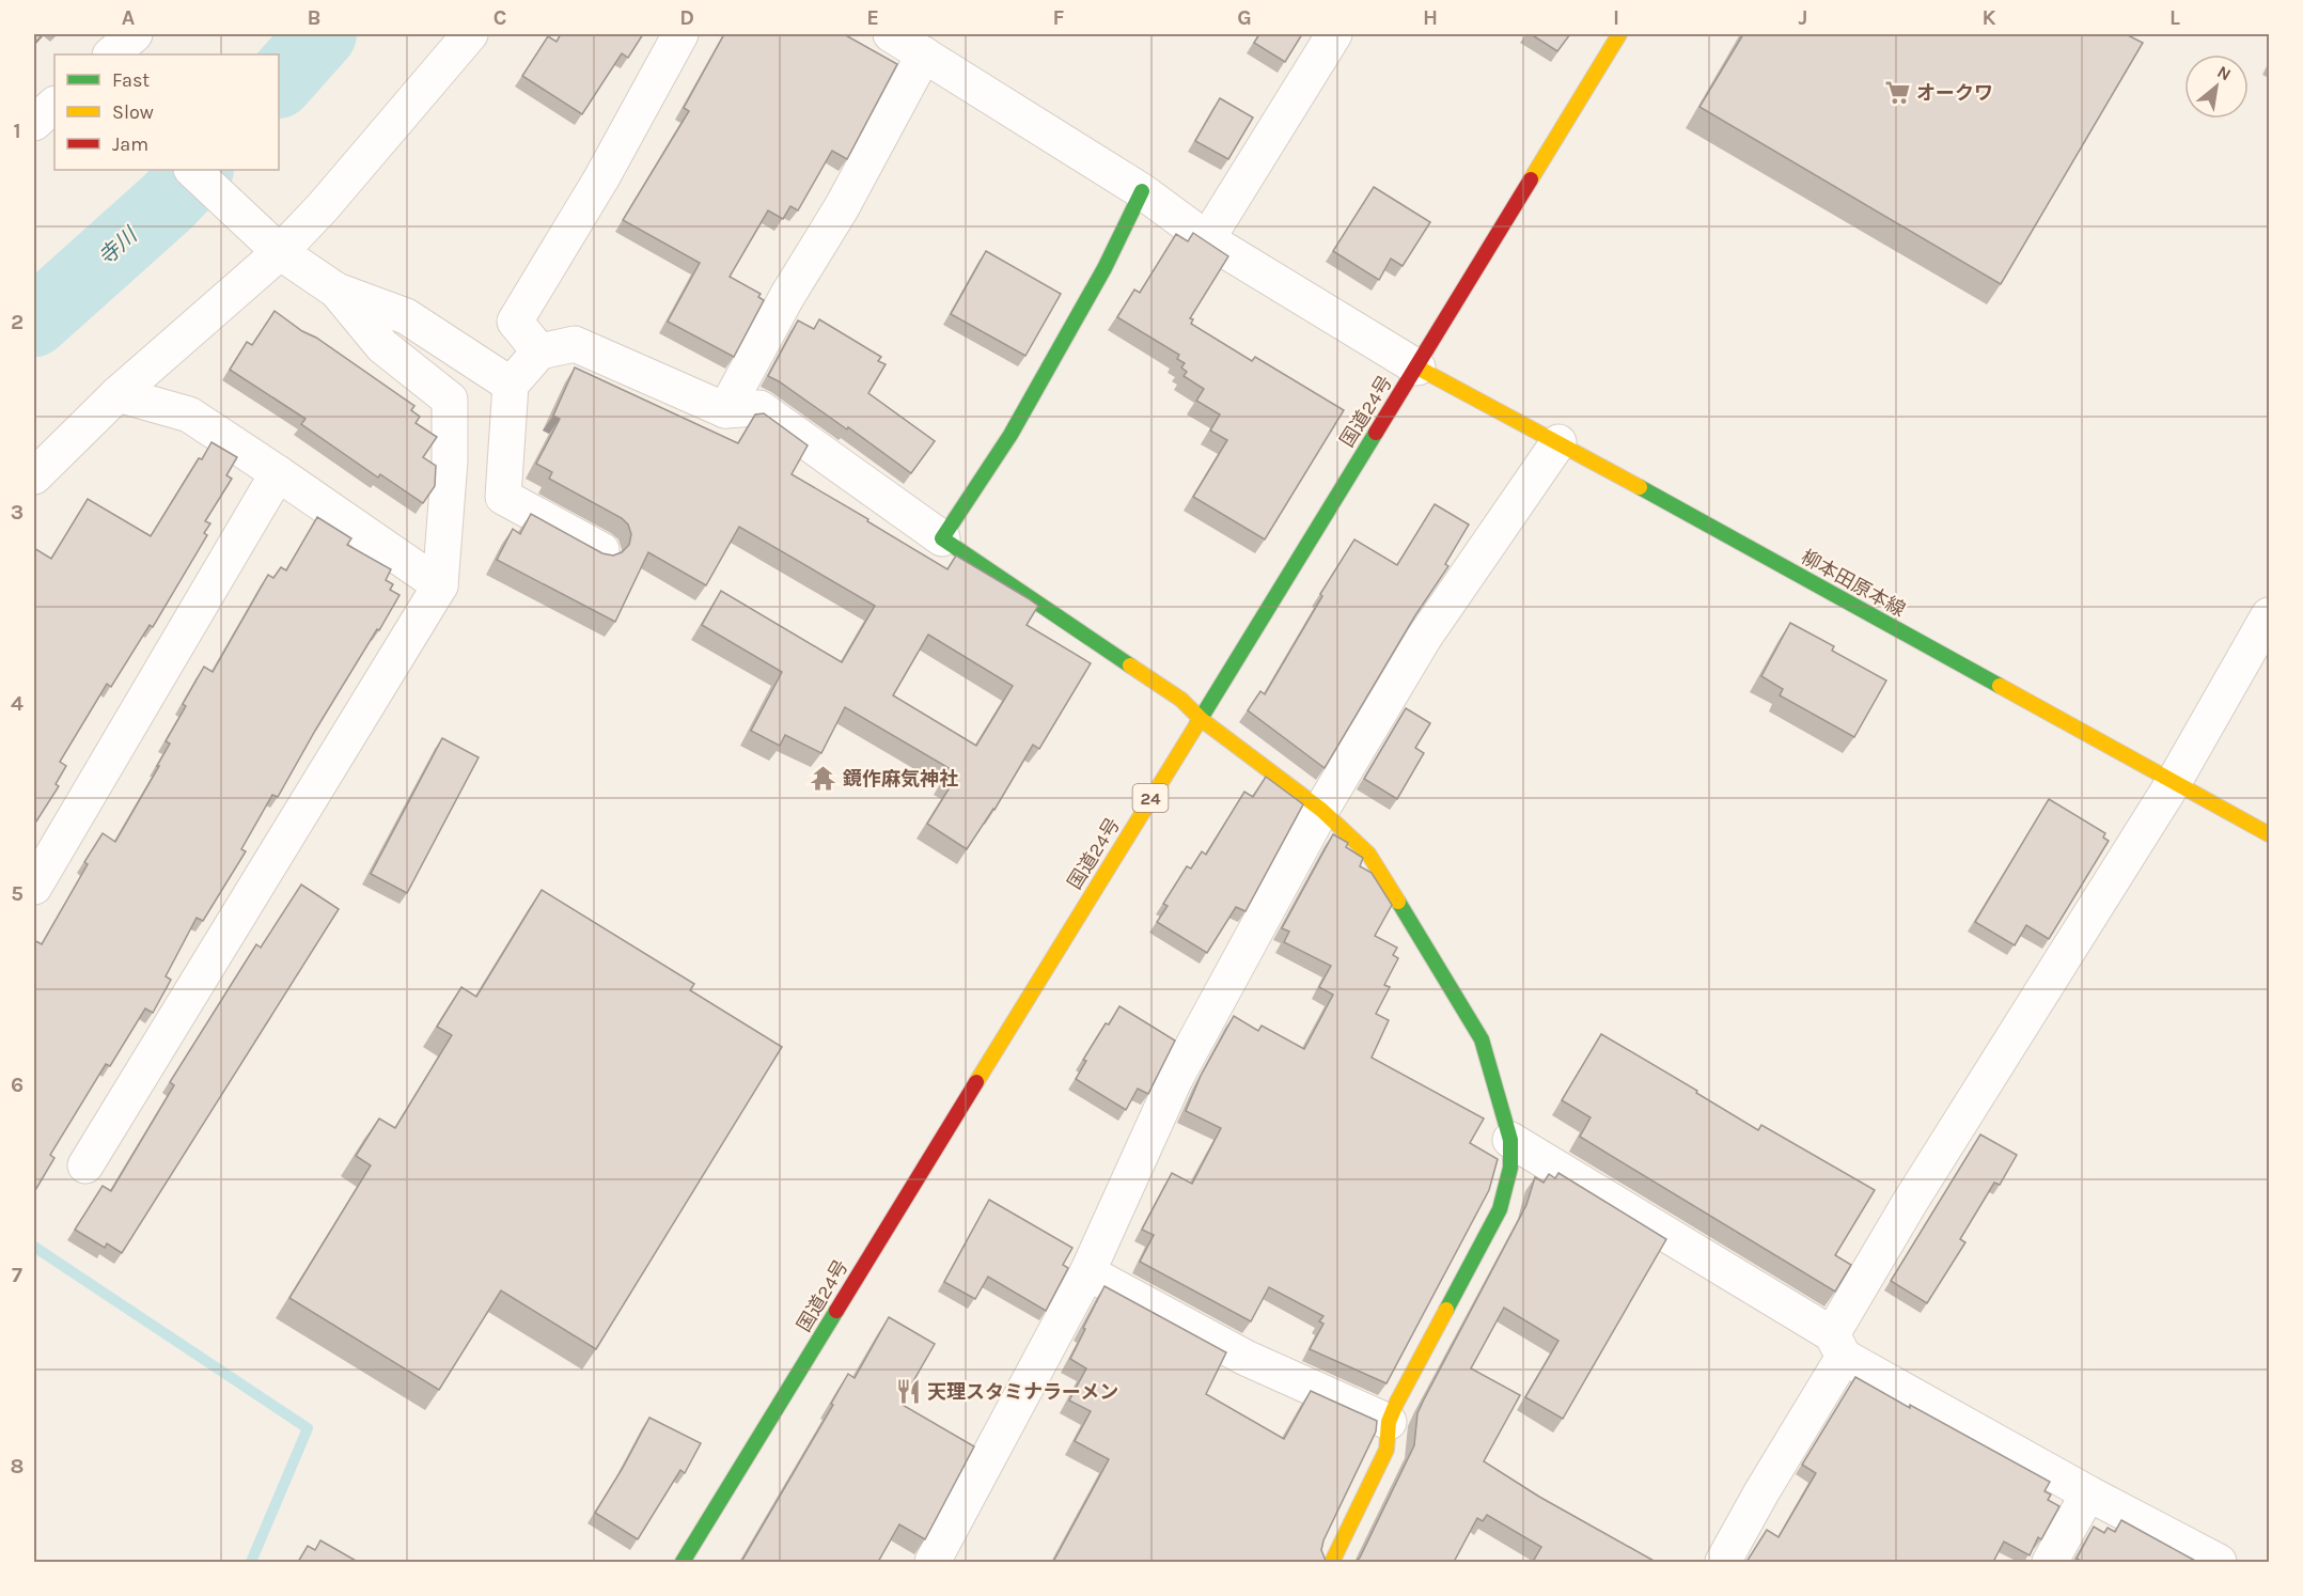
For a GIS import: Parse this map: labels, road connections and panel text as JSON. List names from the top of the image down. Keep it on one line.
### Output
{"streets":{"main road":["国道24号","柳本田原本線","24"]},"crossings":[["国道24号","柳本田原本線"]],"water":["寺川"],"places":{"supermarket":["オークワ"],"temple":["鏡作麻気神社"],"restaurant":["天理スタミナラーメン"]},"legend":["Fast","Slow","Jam"],"north":"top right","grid":{"columns":["A","B","C","D","E","F","G","H","I","J","K","L"],"rows":["1","2","3","4","5","6","7","8"]}}
